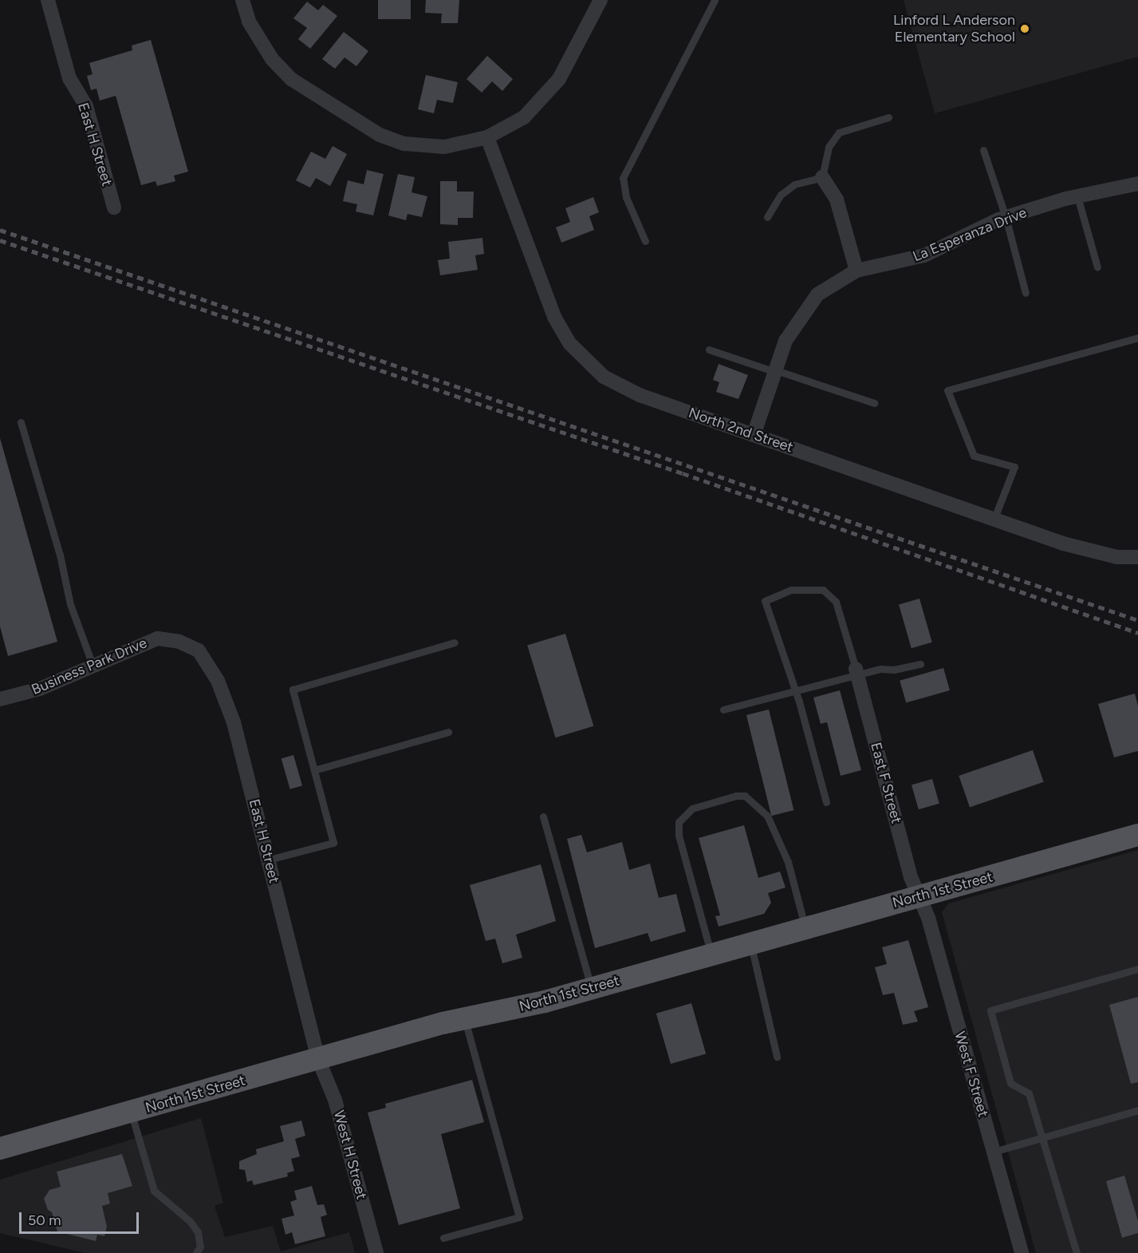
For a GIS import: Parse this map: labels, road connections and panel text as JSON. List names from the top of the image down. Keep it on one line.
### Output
{"streets":{"main road":["North 1st Street"],"street":["East H Street","La Esperanza Drive","North 2nd Street","Business Park Drive","East F Street","West F Street","West H Street"]},"crossings":[["East H Street","Business Park Drive"],["East H Street","North 1st Street"],["East H Street","West H Street"],["La Esperanza Drive","North 2nd Street"],["East F Street","North 1st Street"],["East F Street","West F Street"],["North 1st Street","West F Street"],["North 1st Street","West H Street"]],"places":["Linford L Anderson Elementary School"],"scale_bar":"50 m"}
